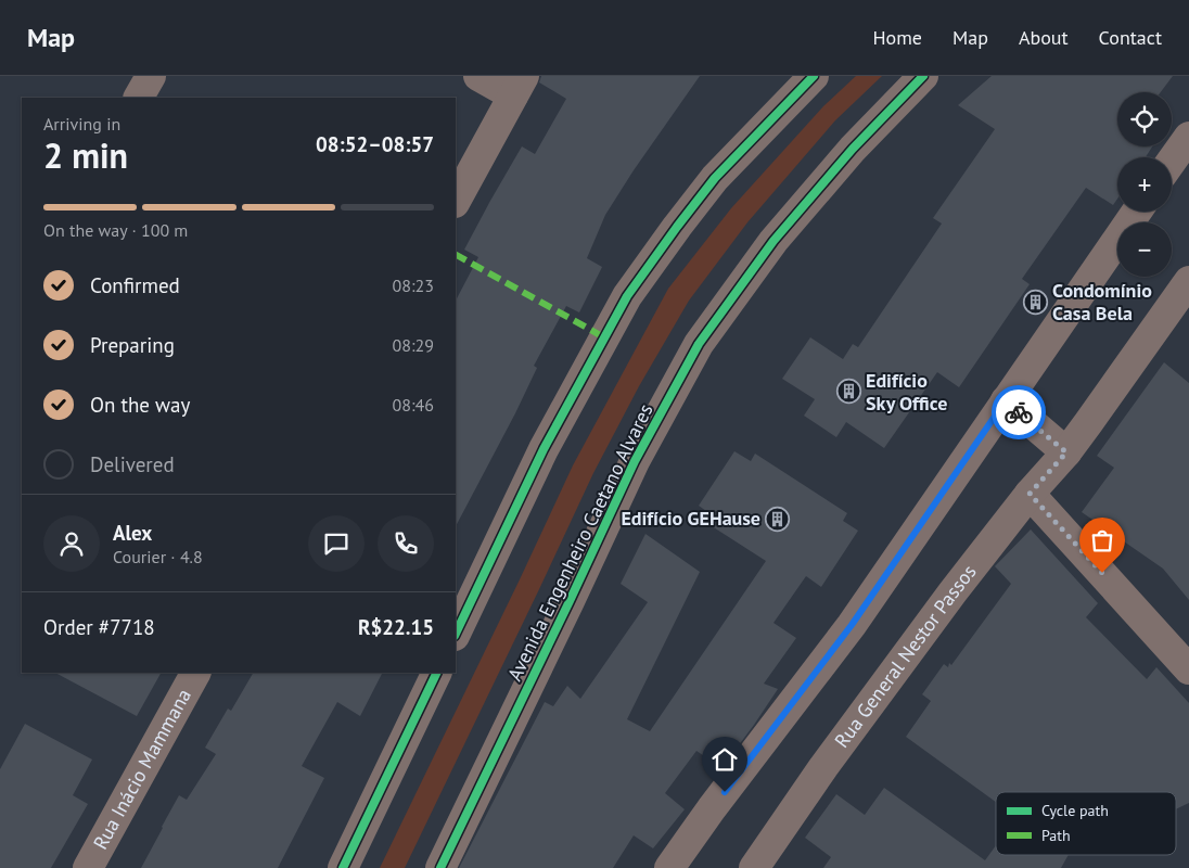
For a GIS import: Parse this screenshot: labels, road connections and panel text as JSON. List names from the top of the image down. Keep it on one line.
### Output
{"streets":{"street":["Avenida Engenheiro Caetano Alvares","Rua General Nestor Passos","Rua Inácio Mammana"]},"places":{"building":["Condomínio Casa Bela","Edifício Sky Office","Edifício GEHause"]},"legend":["Cycle path","Path"],"page":{"header":"Map","nav":["Home","Map","About","Contact"],"map_buttons":["+","−"],"heading":["2 min","Arriving in","08:52–08:57"],"panel":["Alex","Courier · 4.8","Order #7718","R$22.15"],"bar":"On the way · 100 m","list":[["Confirmed","08:23"],["Preparing","08:29"],["On the way","08:46"],"Delivered"]}}
